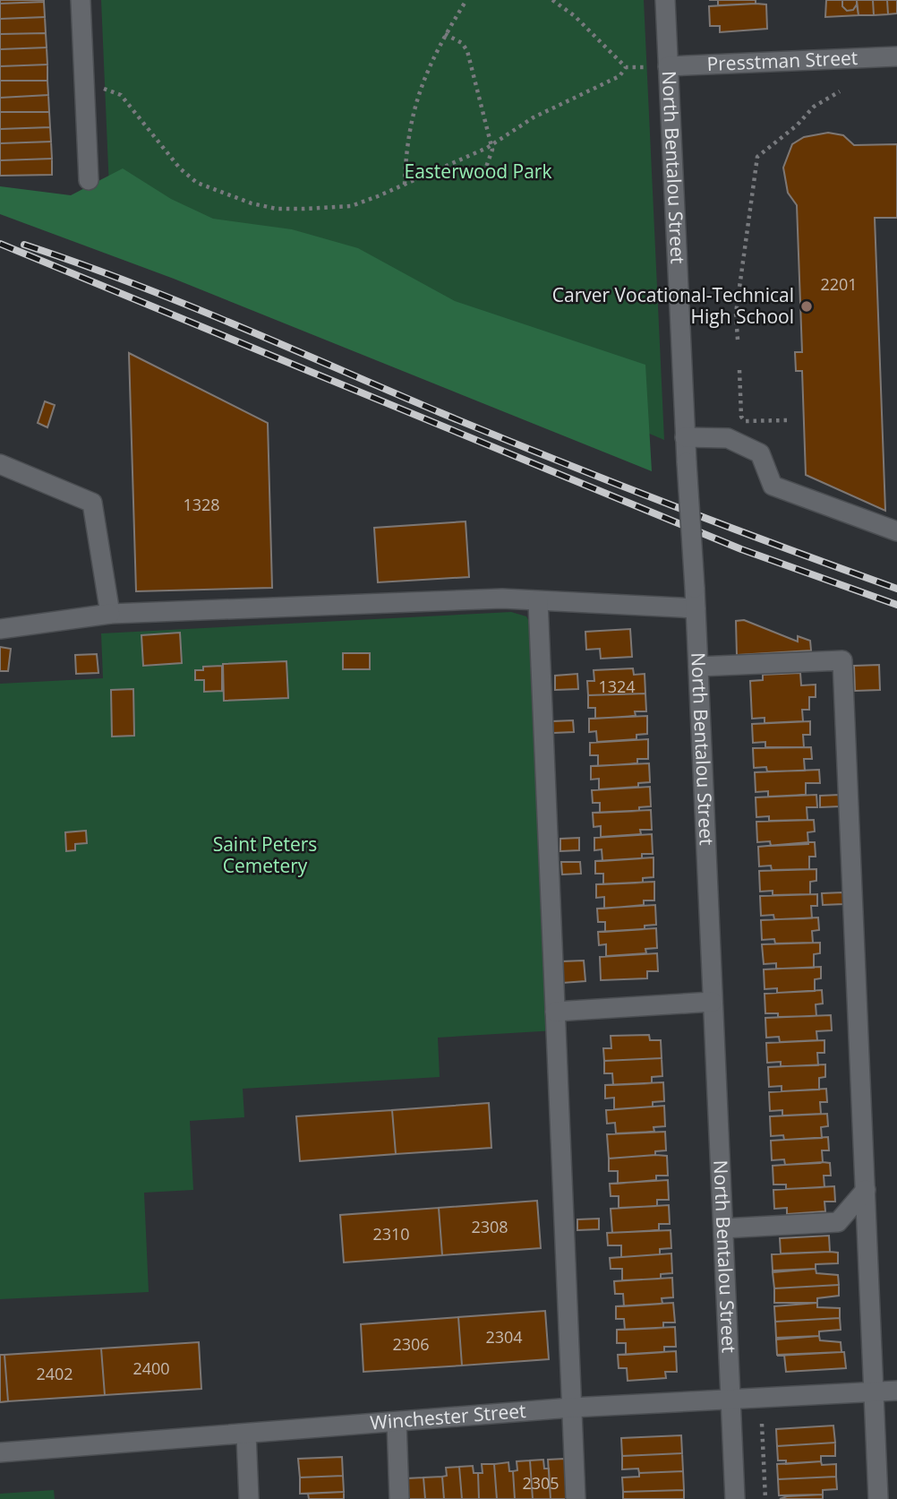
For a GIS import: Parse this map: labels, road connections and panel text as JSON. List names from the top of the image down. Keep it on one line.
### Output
{"streets":{"street":["Presstman Street","North Bentalou Street","Winchester Street"]},"crossings":[["Presstman Street","North Bentalou Street"],["North Bentalou Street","Winchester Street"]],"parks":["Easterwood Park","Saint Peters Cemetery"],"places":["Carver Vocational-Technical High School"],"house_numbers":["2201","1328","1324","2308","2310","2304","2306","2400","2402","2305"]}
